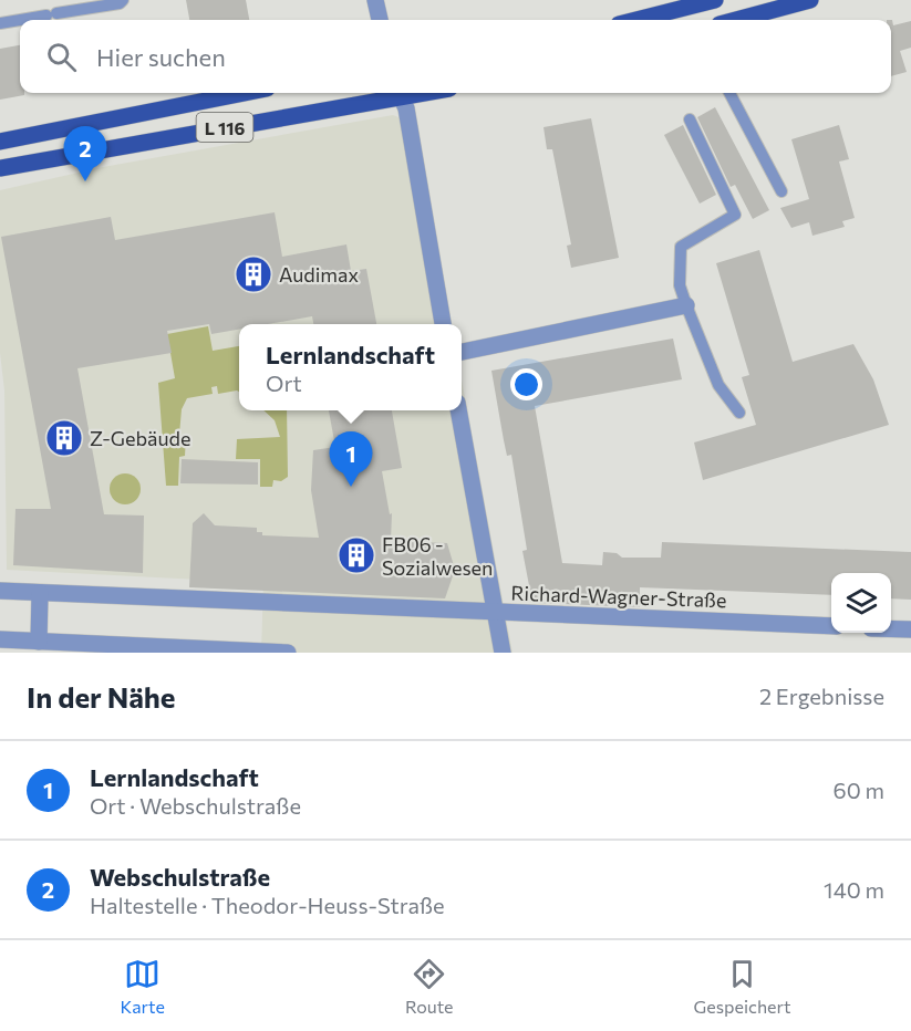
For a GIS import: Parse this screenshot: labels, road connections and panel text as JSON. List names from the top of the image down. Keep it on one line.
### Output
{"streets":{"main road":["L 116"],"street":["Richard-Wagner-Straße"]},"places":{"building":["Audimax","Z-Gebäude","FB06 - Sozialwesen"]},"page":{"search":"Hier suchen","pins":["2","1"],"popup":["Lernlandschaft","Ort"],"heading":["In der Nähe","2 Ergebnisse"],"list":[{"mark":"1","name":"Lernlandschaft","note":"Ort · Webschulstraße","value":"60 m"},{"mark":"2","name":"Webschulstraße","note":"Haltestelle · Theodor-Heuss-Straße","value":"140 m"}],"nav":["Karte","Route","Gespeichert"]}}
